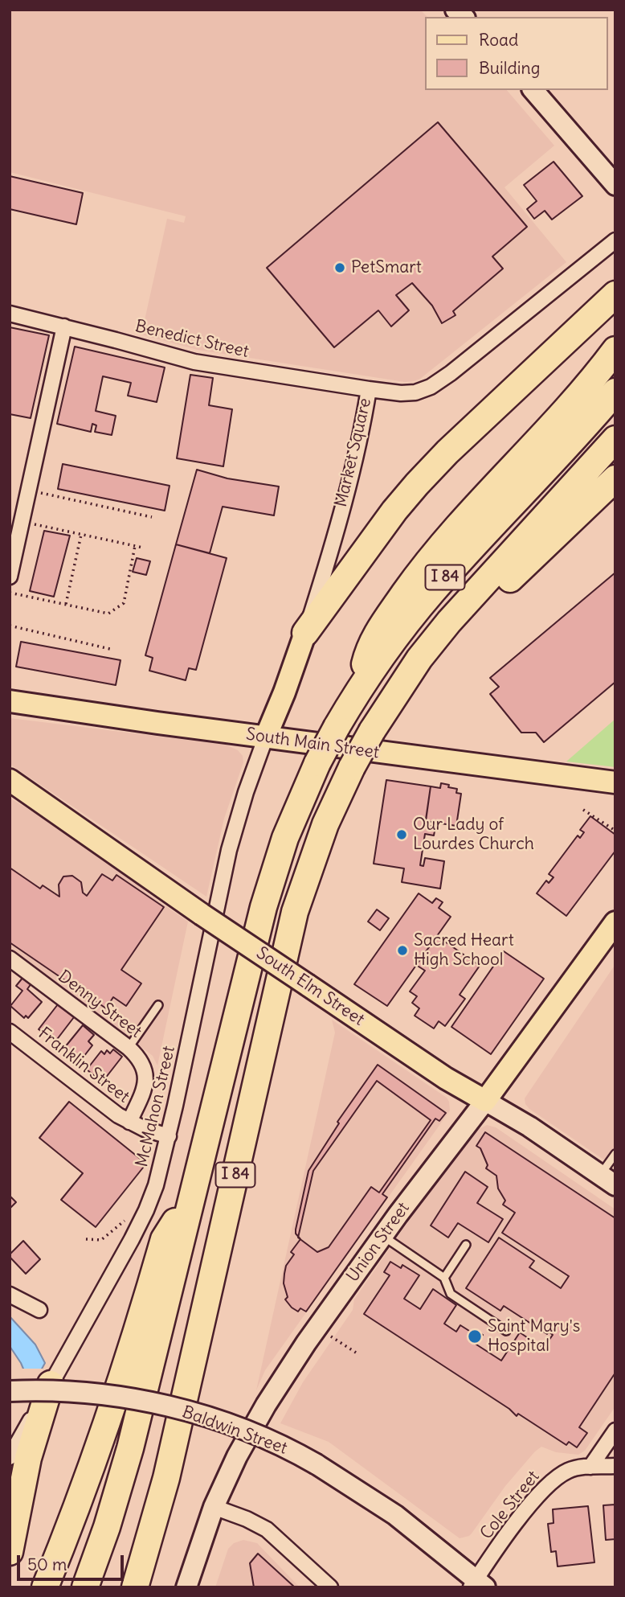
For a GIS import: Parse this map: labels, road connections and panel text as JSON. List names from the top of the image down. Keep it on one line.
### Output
{"streets":{"highway":["I 84"],"main road":["Market Square","South Main Street","South Elm Street","Union Street","Baldwin Street"],"street":["Benedict Street","Denny Street","Franklin Street","McMahon Street","Cole Street"]},"crossings":[["Benedict Street","Market Square"],["Market Square","South Main Street"],["Market Square","McMahon Street"],["South Main Street","McMahon Street"],["South Elm Street","Union Street"],["Denny Street","Franklin Street"],["Franklin Street","McMahon Street"],["Baldwin Street","Cole Street"]],"places":["PetSmart","Our Lady of Lourdes Church","Sacred Heart High School","Saint Mary's Hospital"],"legend":["Road","Building"],"scale_bar":"50 m"}
